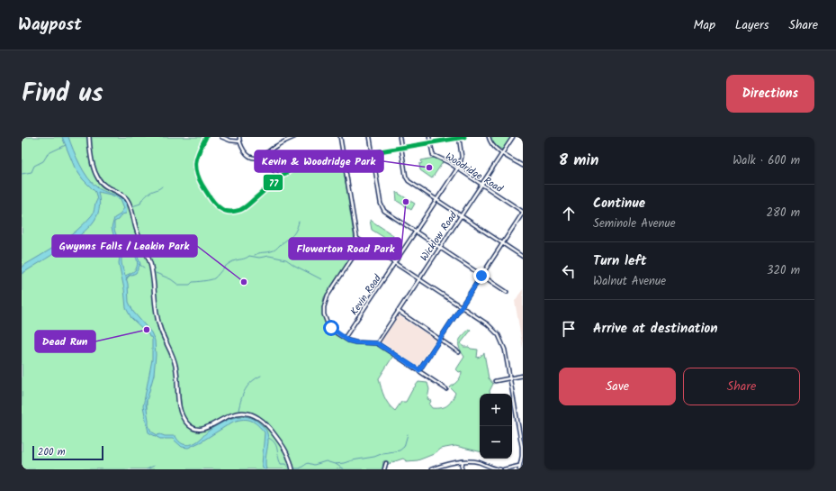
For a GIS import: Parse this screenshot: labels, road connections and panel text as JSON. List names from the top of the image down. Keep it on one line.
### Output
{"streets":{"street":["Woodridge Road","Wicklow Road","Kevin Road"]},"crossings":[["Woodridge Road","Wicklow Road"],["Woodridge Road","Kevin Road"]],"places":["Kevin & Woodridge Park","Flowerton Road Park","Gwynns Falls / Leakin Park","Dead Run"],"lines":["transit line 77"],"scale_bar":"200 m","page":{"header":"Waypost","nav":["Map","Layers","Share"],"title":"Find us","buttons":["Directions",["Save","Share"]],"heading":["8 min","Walk · 600 m"],"list":[["Continue","Seminole Avenue","280 m"],["Turn left","Walnut Avenue","320 m"],"Arrive at destination"],"map_buttons":["+","−"],"scale":"200 m"}}
